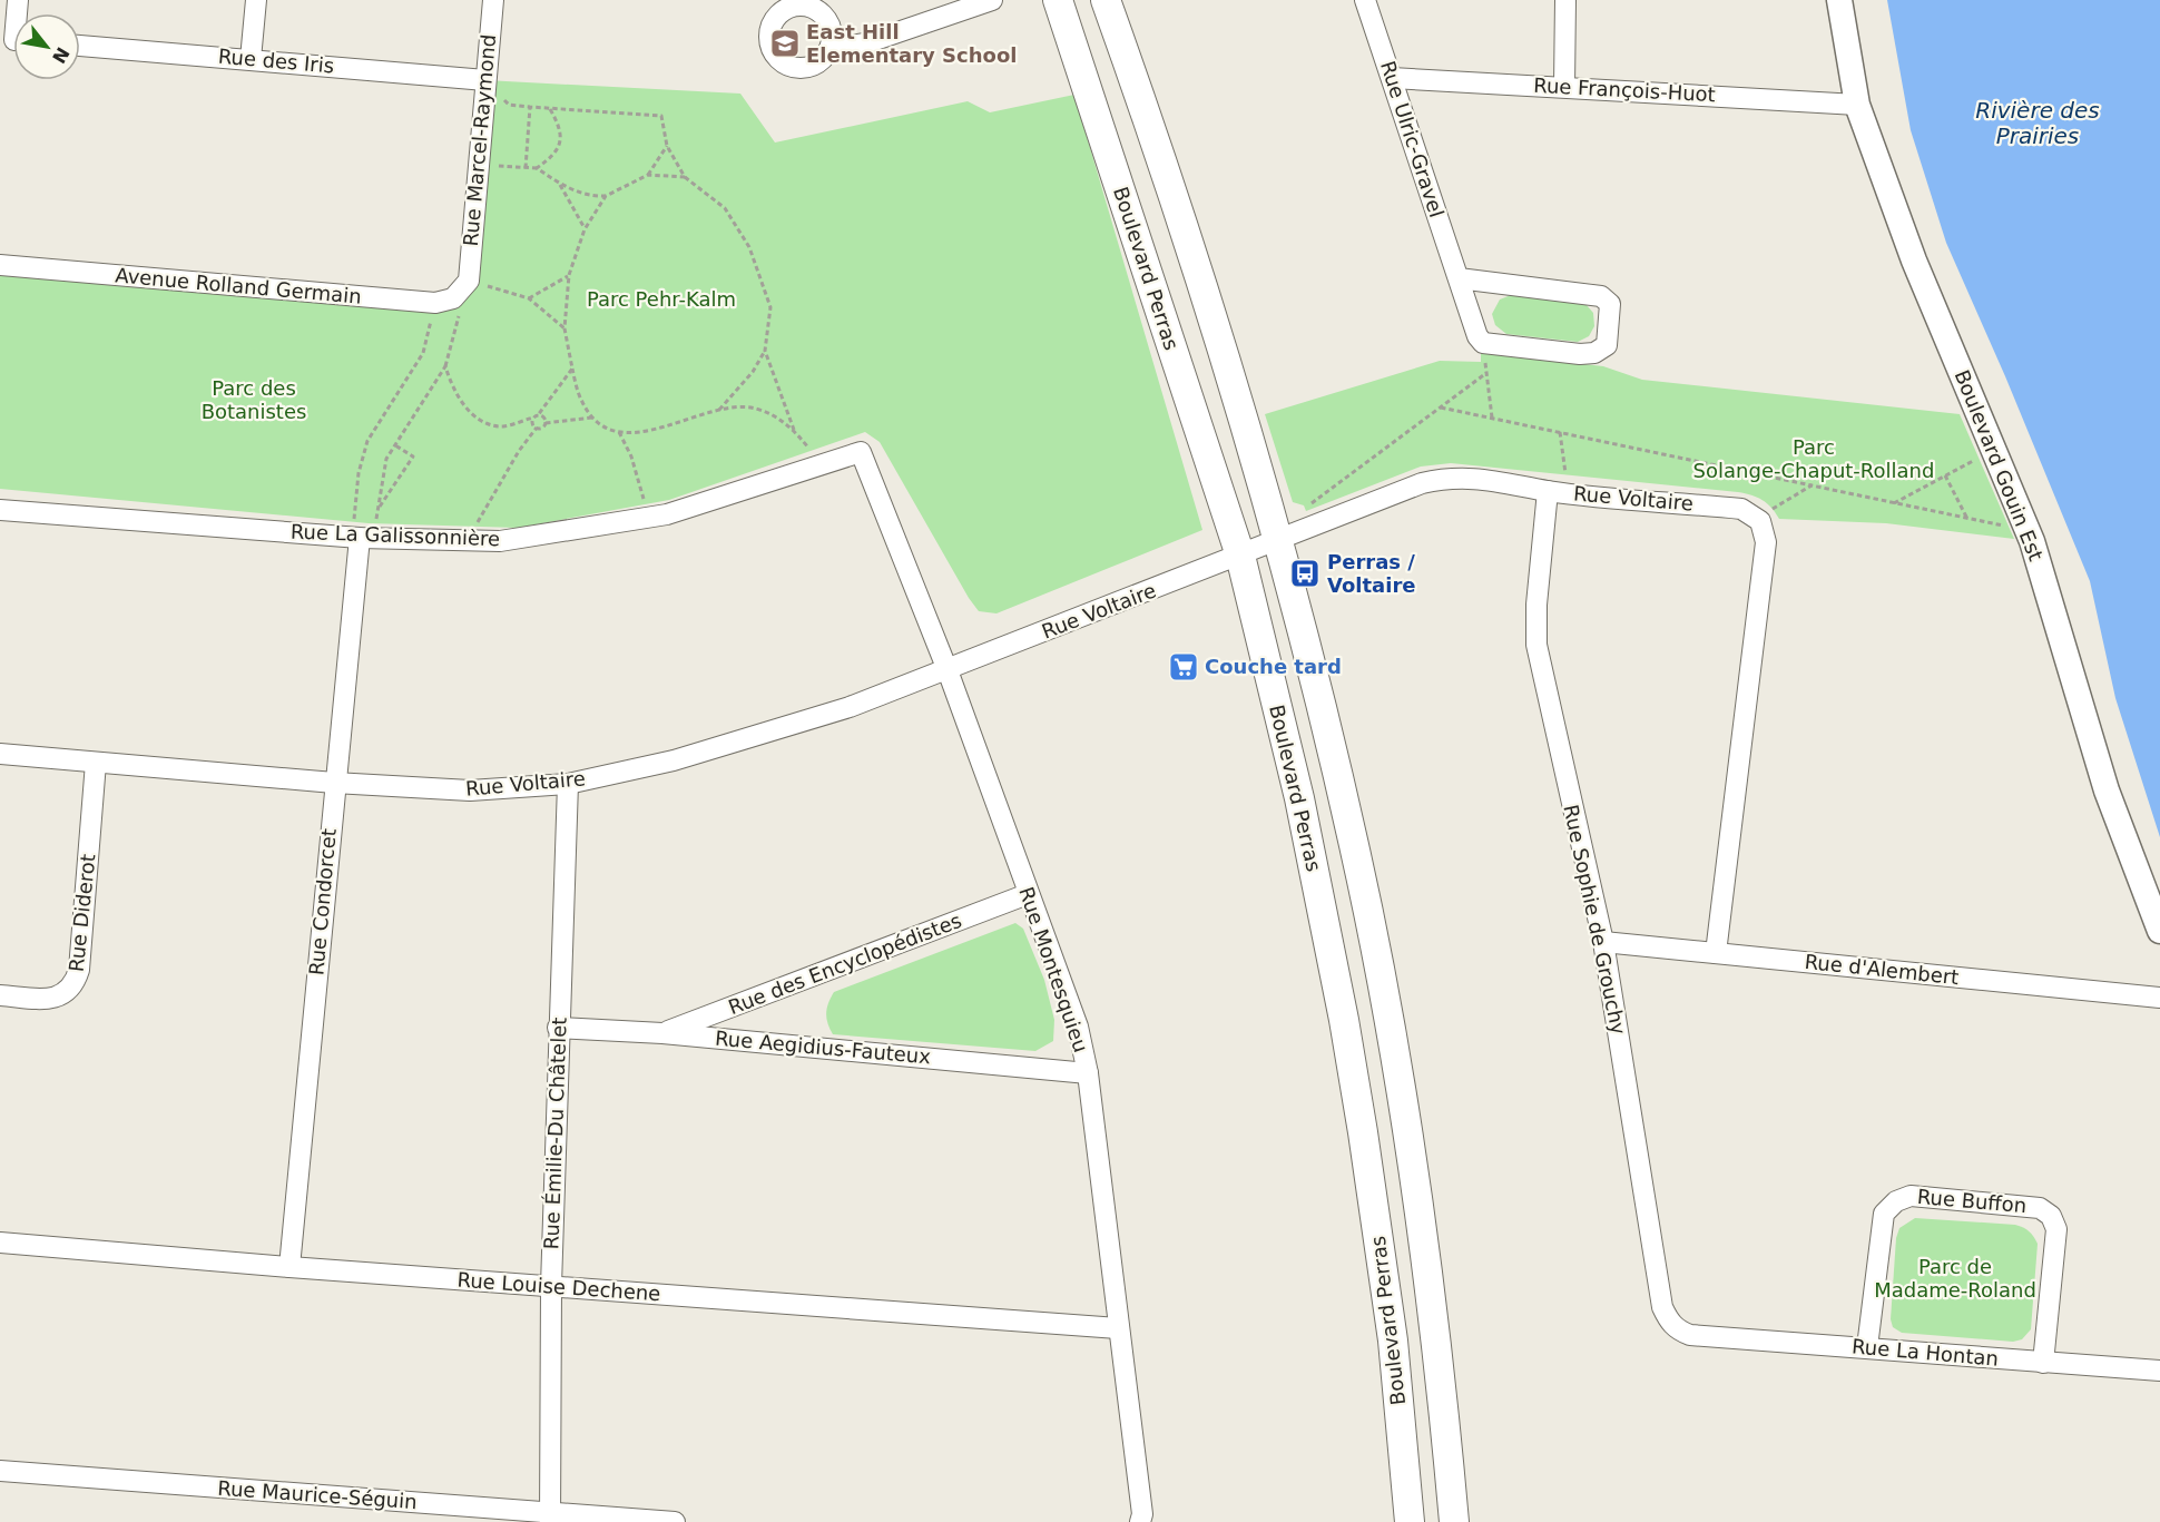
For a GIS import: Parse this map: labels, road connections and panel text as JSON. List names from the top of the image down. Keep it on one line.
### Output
{"streets":{"main road":["Boulevard Perras"],"street":["Rue des Iris","Rue François-Huot","Rue Ulric-Gravel","Rue Marcel-Raymond","Avenue Rolland Germain","Boulevard Gouin Est","Rue Voltaire","Rue La Galissonnière","Rue Condorcet","Rue Diderot","Rue Sophie de Grouchy","Rue des Encyclopédistes","Rue Montesquieu","Rue d'Alembert","Rue Aegidius-Fauteux","Rue Émilie-Du Châtelet","Rue Buffon","Rue Louise Dechene","Rue La Hontan","Rue Maurice-Séguin"]},"crossings":[["Rue des Iris","Rue Marcel-Raymond"],["Rue François-Huot","Rue Ulric-Gravel"],["Rue François-Huot","Boulevard Gouin Est"],["Boulevard Perras","Rue Voltaire"],["Rue Voltaire","Rue Condorcet"],["Rue Voltaire","Rue Diderot"],["Rue Voltaire","Rue Sophie de Grouchy"],["Rue Voltaire","Rue Montesquieu"],["Rue Voltaire","Rue Émilie-Du Châtelet"],["Rue La Galissonnière","Rue Condorcet"],["Rue La Galissonnière","Rue Montesquieu"],["Rue Condorcet","Rue Louise Dechene"],["Rue Sophie de Grouchy","Rue d'Alembert"],["Rue Sophie de Grouchy","Rue La Hontan"],["Rue des Encyclopédistes","Rue Montesquieu"],["Rue des Encyclopédistes","Rue Aegidius-Fauteux"],["Rue Montesquieu","Rue Aegidius-Fauteux"],["Rue Montesquieu","Rue Louise Dechene"],["Rue Aegidius-Fauteux","Rue Émilie-Du Châtelet"],["Rue Émilie-Du Châtelet","Rue Louise Dechene"],["Rue Émilie-Du Châtelet","Rue Maurice-Séguin"],["Rue Buffon","Rue La Hontan"]],"water":["Rivière des Prairies"],"parks":["Parc Pehr-Kalm","Parc des Botanistes","Parc Solange-Chaput-Rolland","Parc de Madame-Roland"],"places":{"school or university":["East Hill Elementary School"],"bus stop":["Perras / Voltaire"],"supermarket":["Couche tard"]},"north":"bottom right"}
